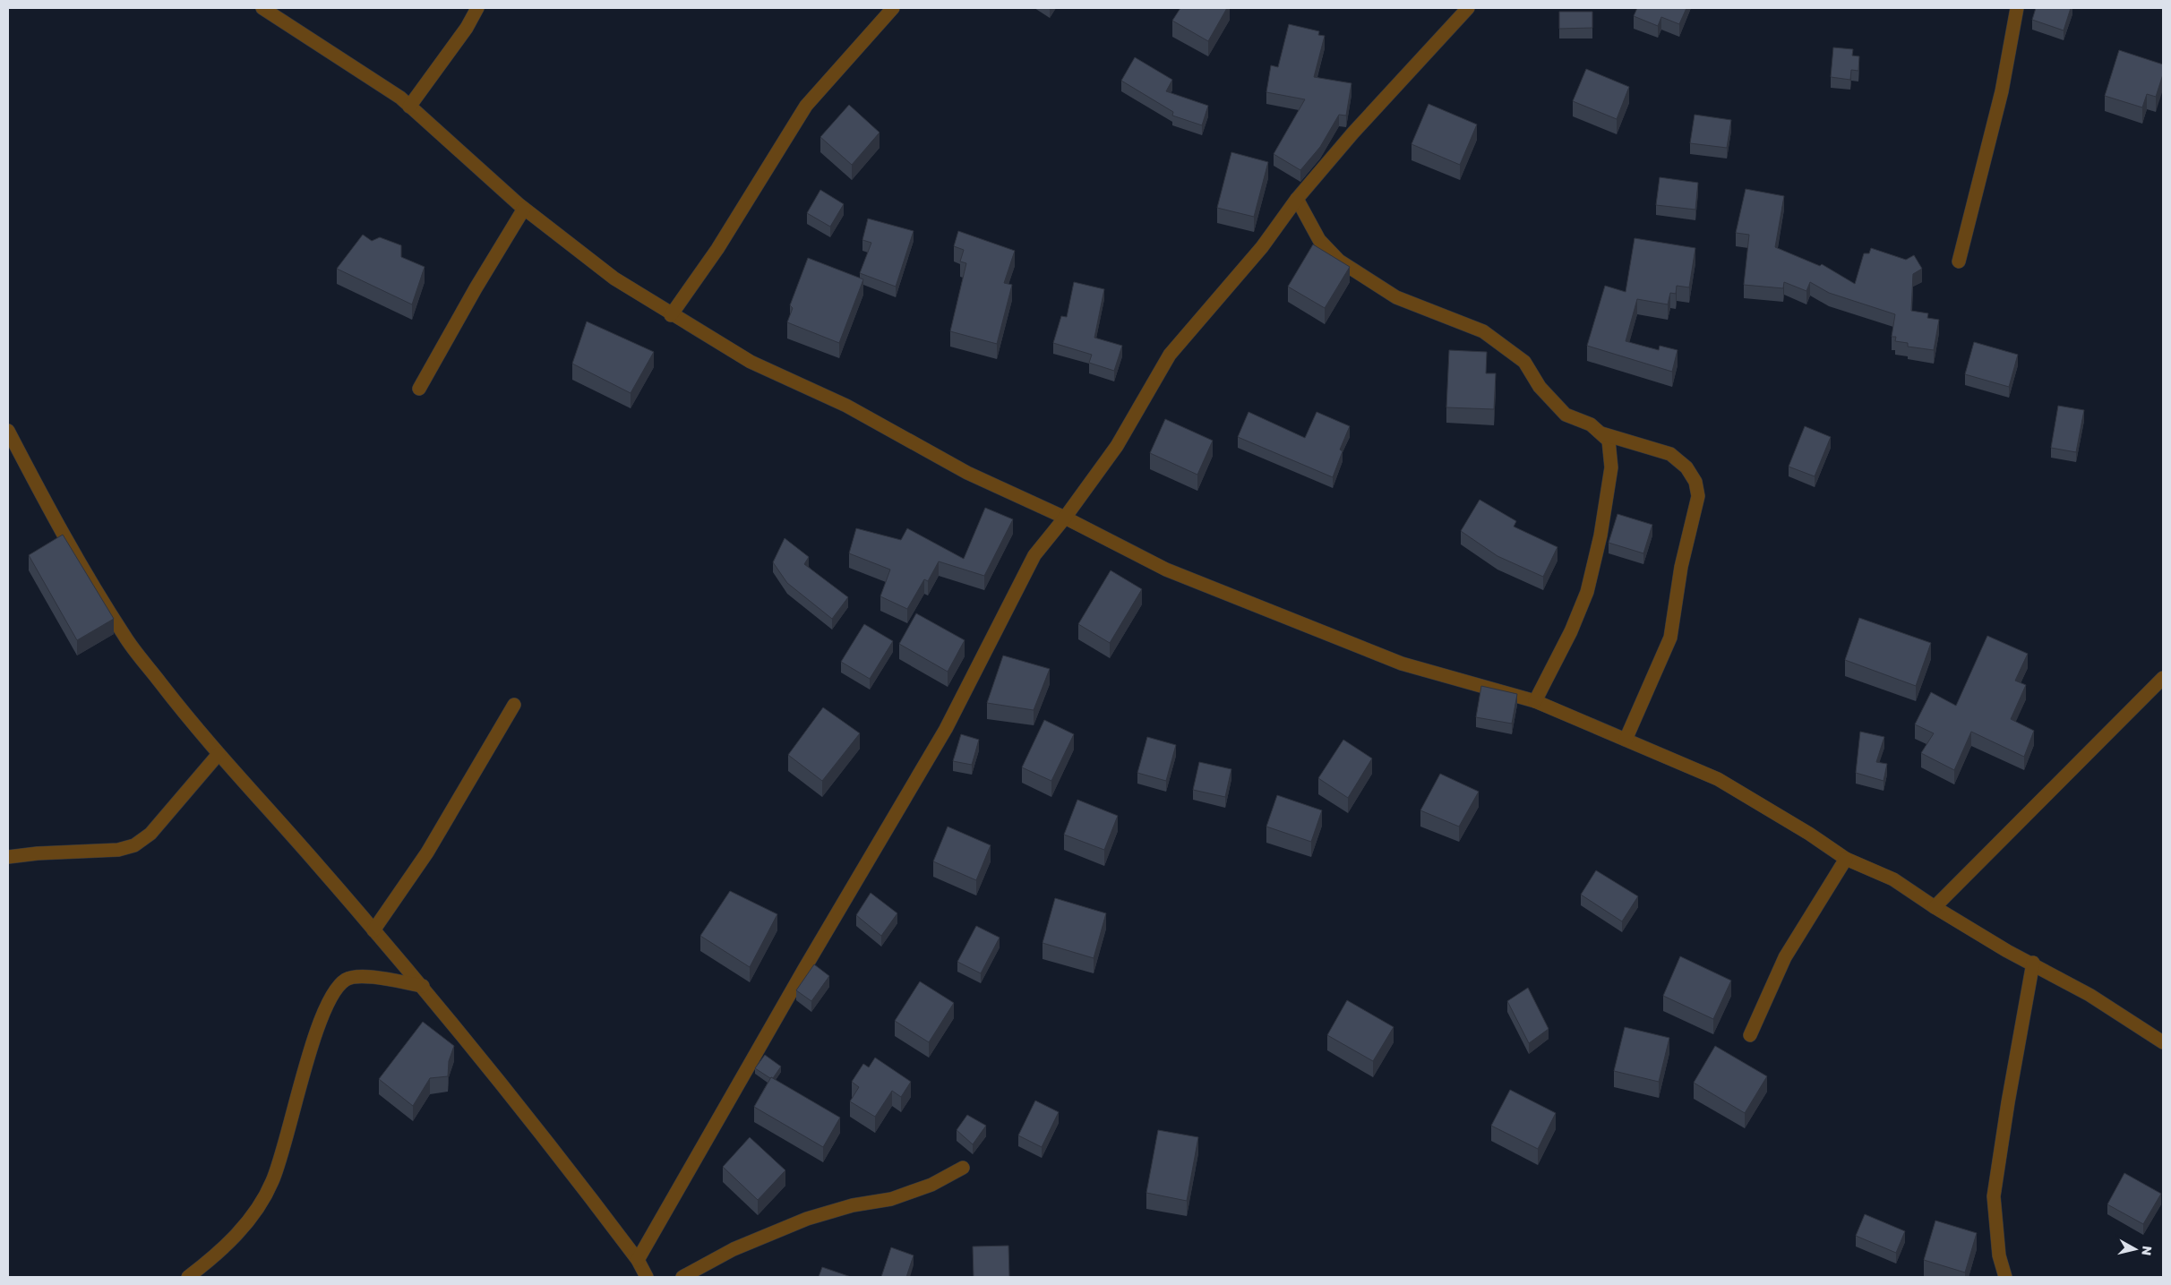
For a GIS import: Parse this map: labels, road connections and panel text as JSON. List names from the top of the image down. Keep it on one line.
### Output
{"north":"right"}
